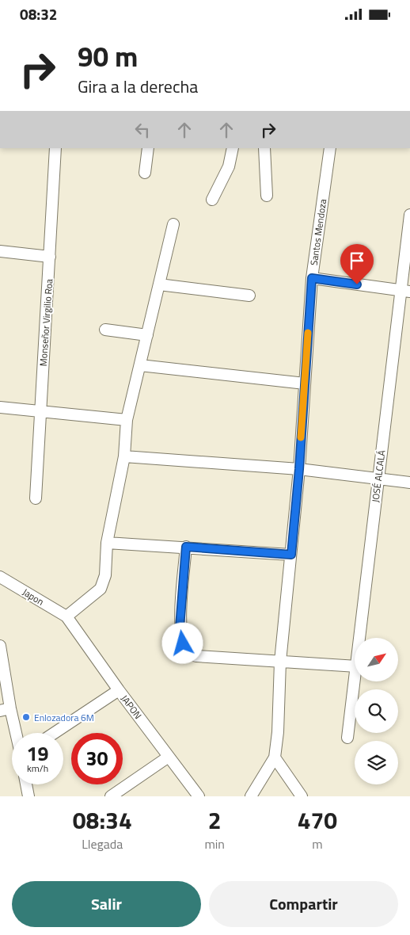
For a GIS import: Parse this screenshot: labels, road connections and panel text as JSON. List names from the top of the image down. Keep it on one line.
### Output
{"streets":{"street":["Santos Mendoza","Monseñor Virgilio Roa","JOSÉ ALCALÁ","Japon","JAPON"]},"crossings":[["Japon","JAPON"]],"places":["Enlozadora 6M"],"north":"top right","page":{"status":"08:32","turn":["90 m","Gira a la derecha"],"speed":"19 km/h","limit":"30","eta":["08:34","Llegada","2","min","470","m"],"buttons":["Salir","Compartir"]}}
